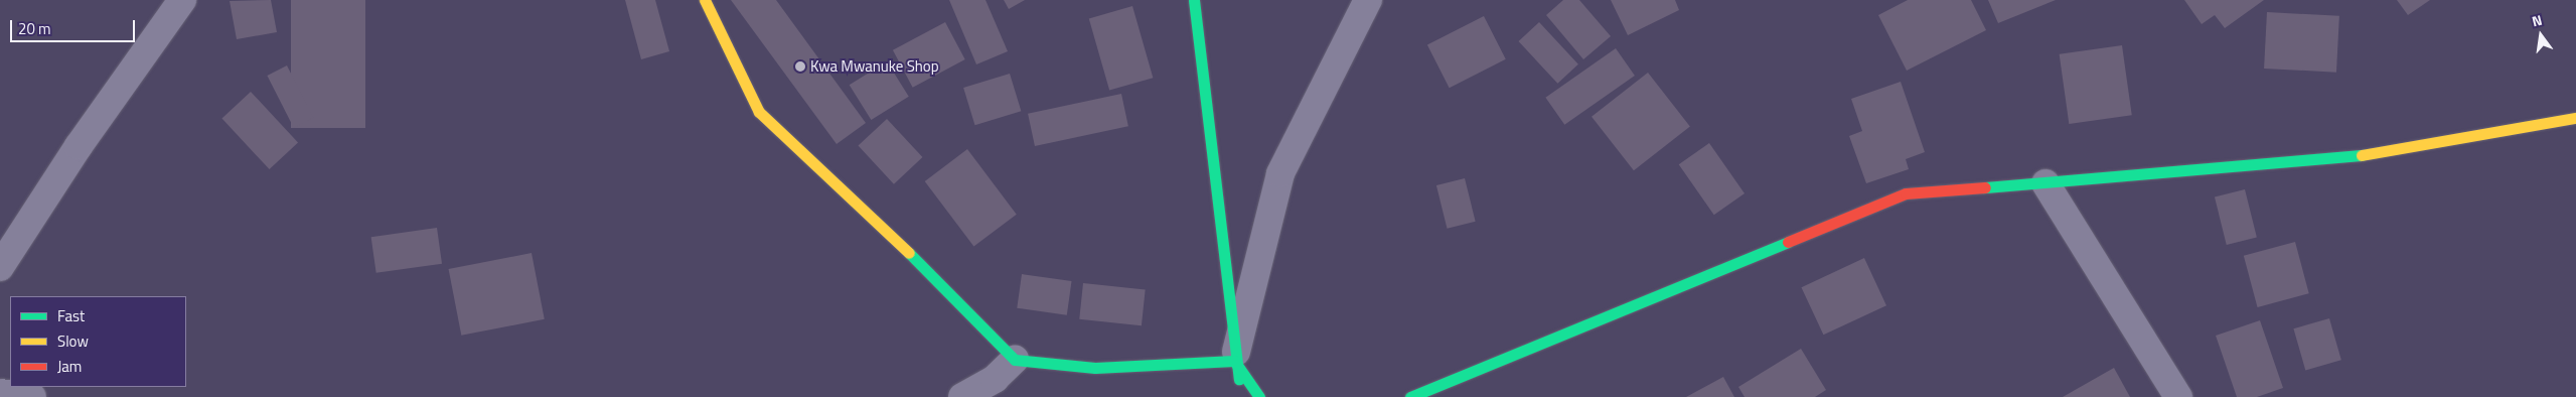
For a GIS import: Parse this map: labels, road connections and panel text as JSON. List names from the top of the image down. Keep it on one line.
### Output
{"places":["Kwa Mwanuke Shop"],"legend":["Fast","Slow","Jam"],"scale_bar":"20 m","north":"top"}
